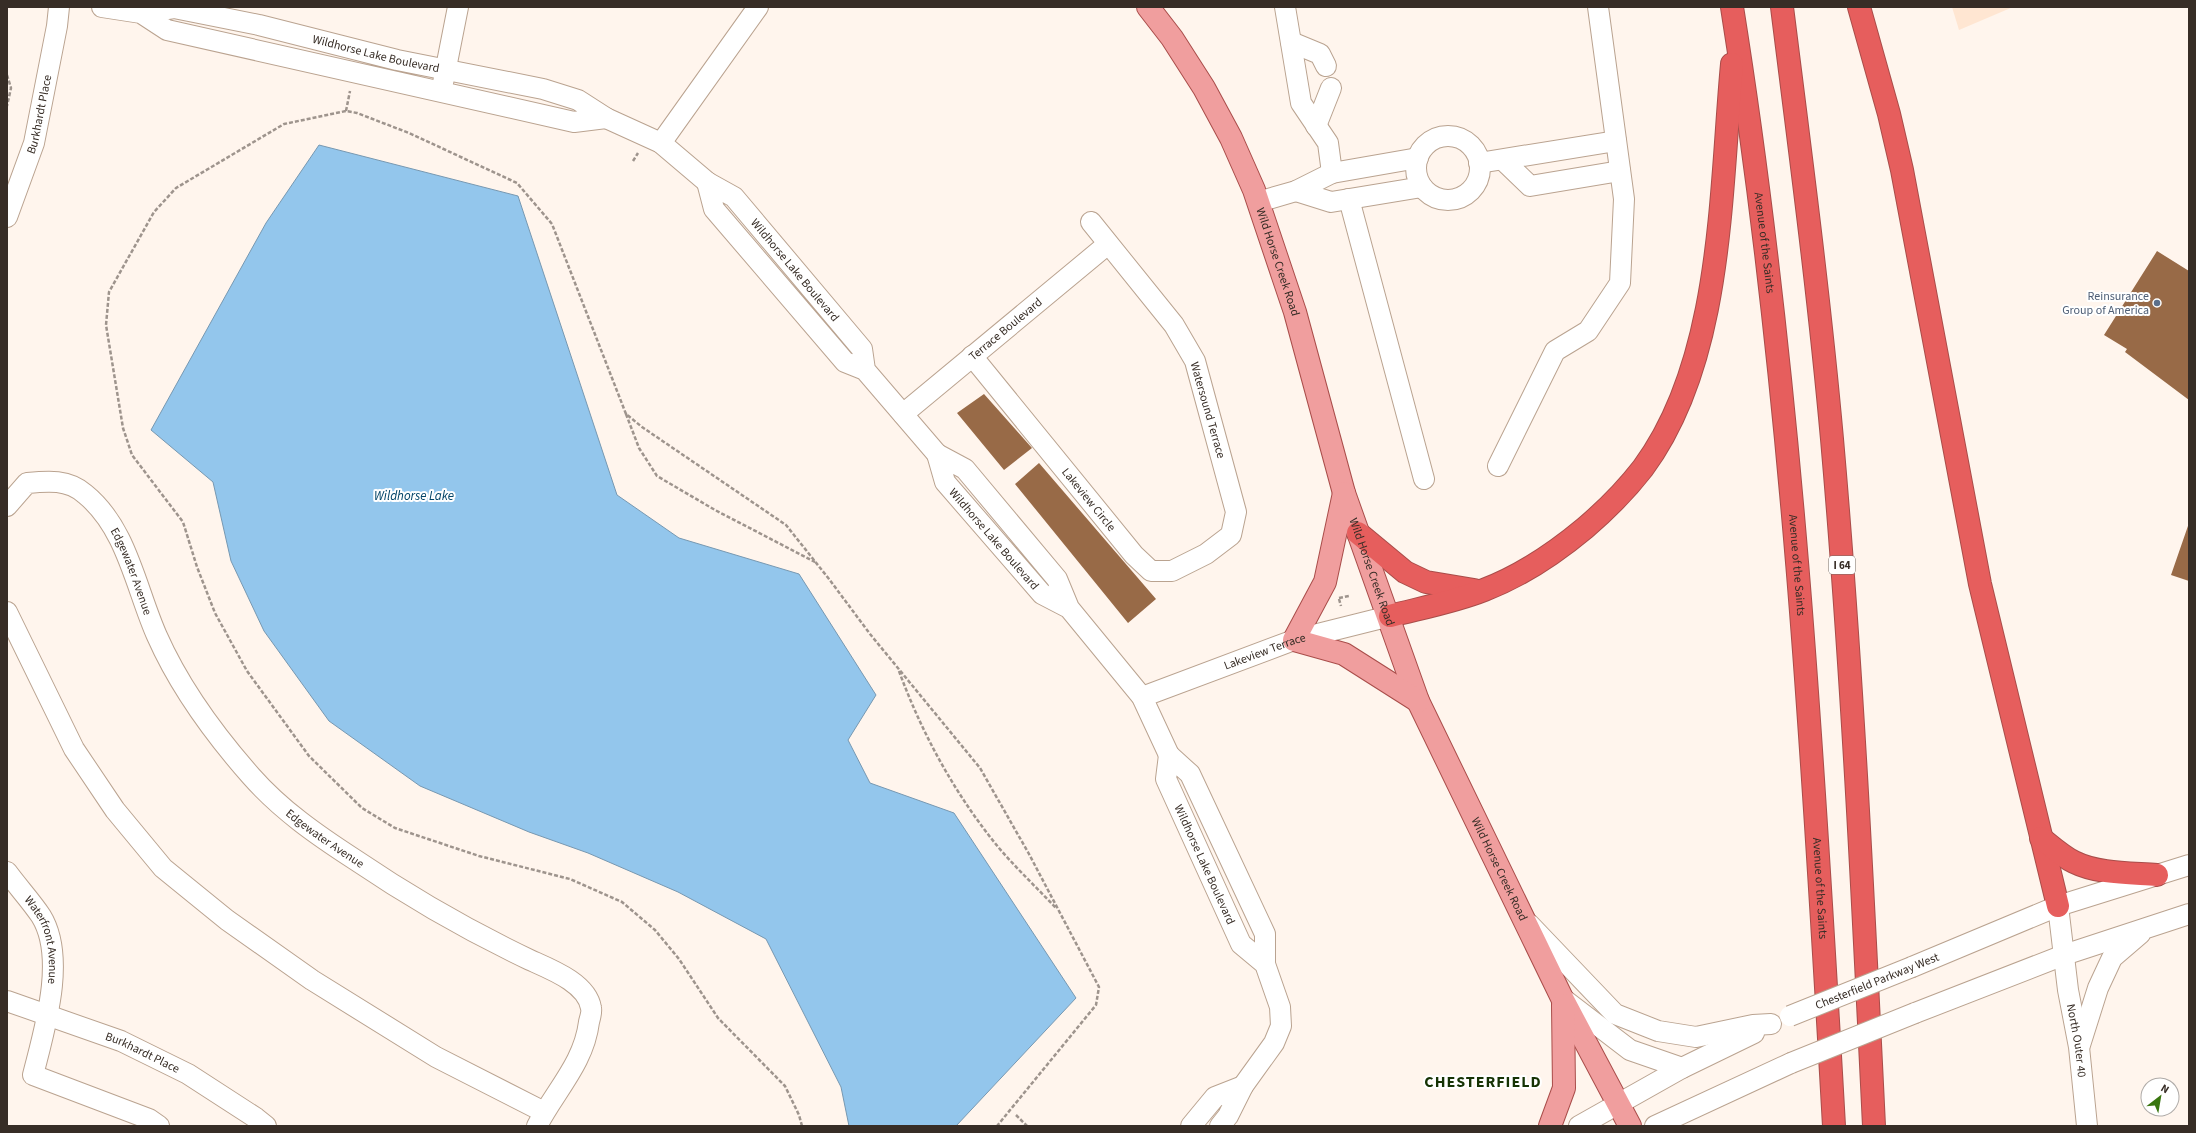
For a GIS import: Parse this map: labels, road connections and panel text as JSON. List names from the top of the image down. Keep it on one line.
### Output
{"streets":{"highway":["Avenue of the Saints","I 64"],"main road":["Wild Horse Creek Road"],"street":["Wildhorse Lake Boulevard","Burkhardt Place","Terrace Boulevard","Watersound Terrace","Lakeview Circle","Edgewater Avenue","Lakeview Terrace","Waterfront Avenue","Chesterfield Parkway West","North Outer 40"]},"crossings":[["Wildhorse Lake Boulevard","Terrace Boulevard"],["Wildhorse Lake Boulevard","Lakeview Terrace"],["Burkhardt Place","Waterfront Avenue"],["Wild Horse Creek Road","Lakeview Terrace"],["Wild Horse Creek Road","Chesterfield Parkway West"],["Terrace Boulevard","Watersound Terrace"],["Terrace Boulevard","Lakeview Circle"],["Watersound Terrace","Lakeview Circle"],["Chesterfield Parkway West","North Outer 40"]],"districts":["CHESTERFIELD"],"water":["Wildhorse Lake"],"places":["Reinsurance Group of America"],"north":"top right"}
